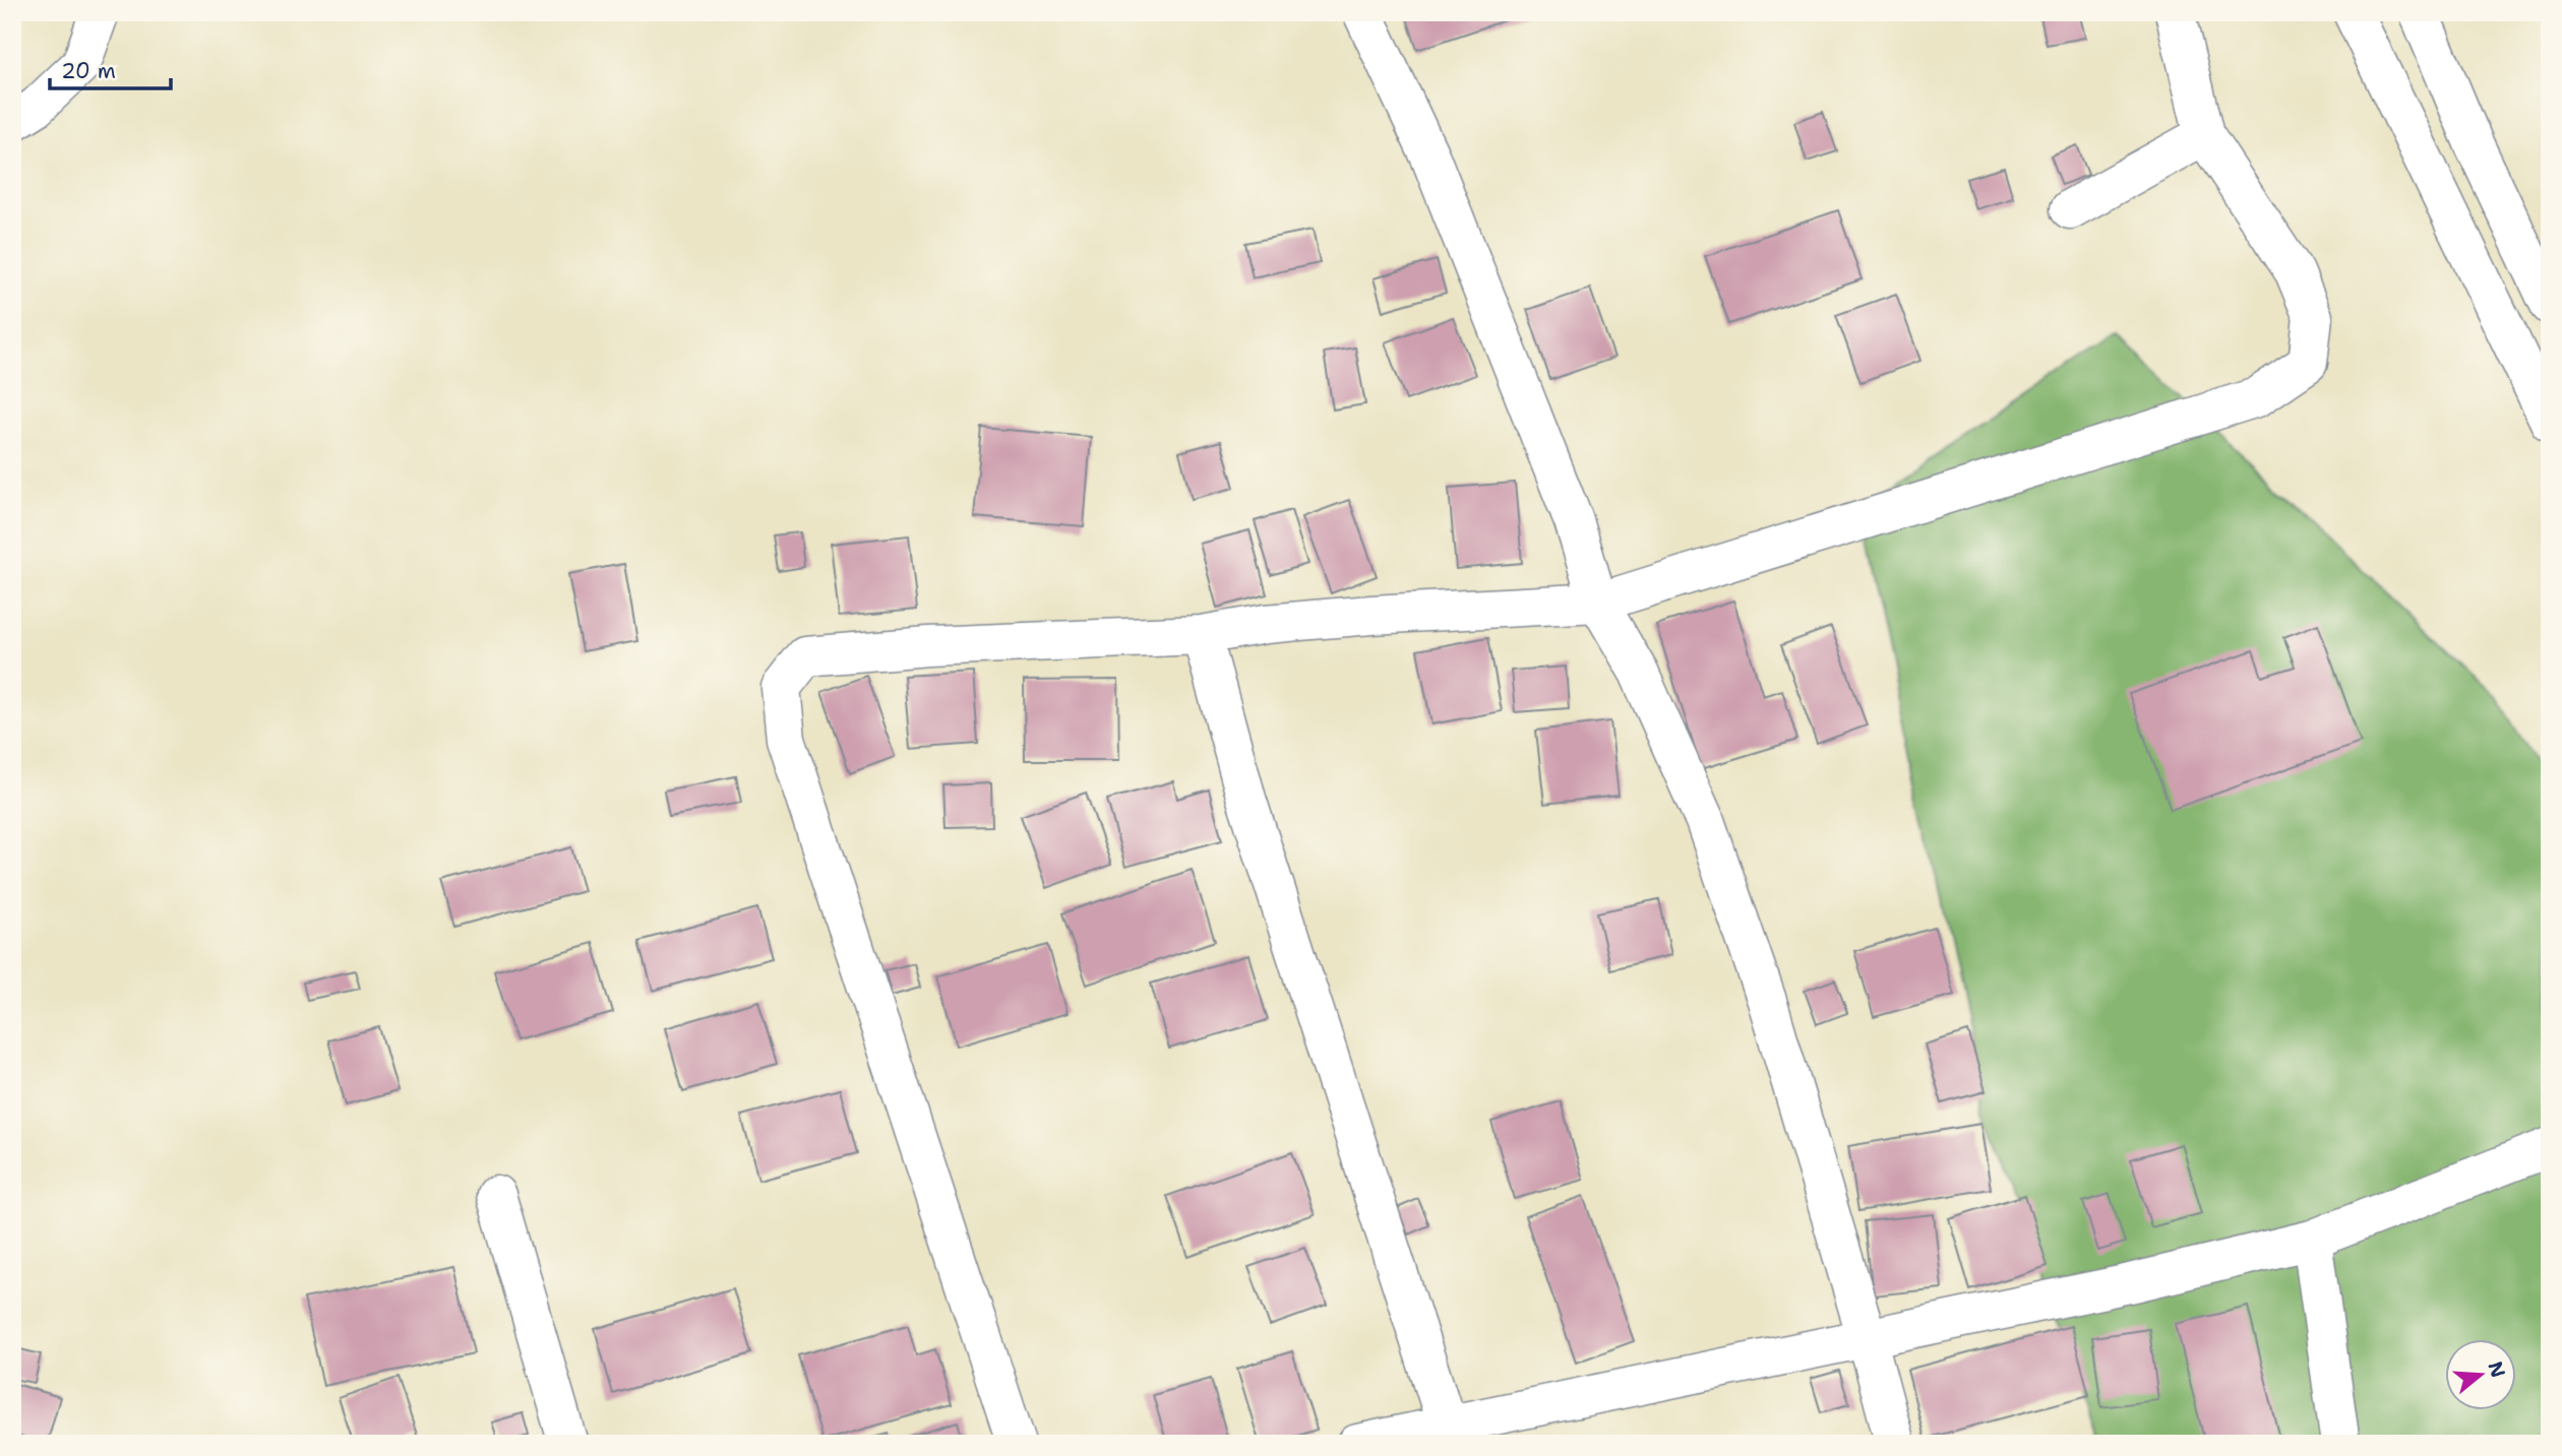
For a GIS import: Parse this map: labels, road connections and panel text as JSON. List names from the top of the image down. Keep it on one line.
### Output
{"scale_bar":"20 m","north":"right"}
